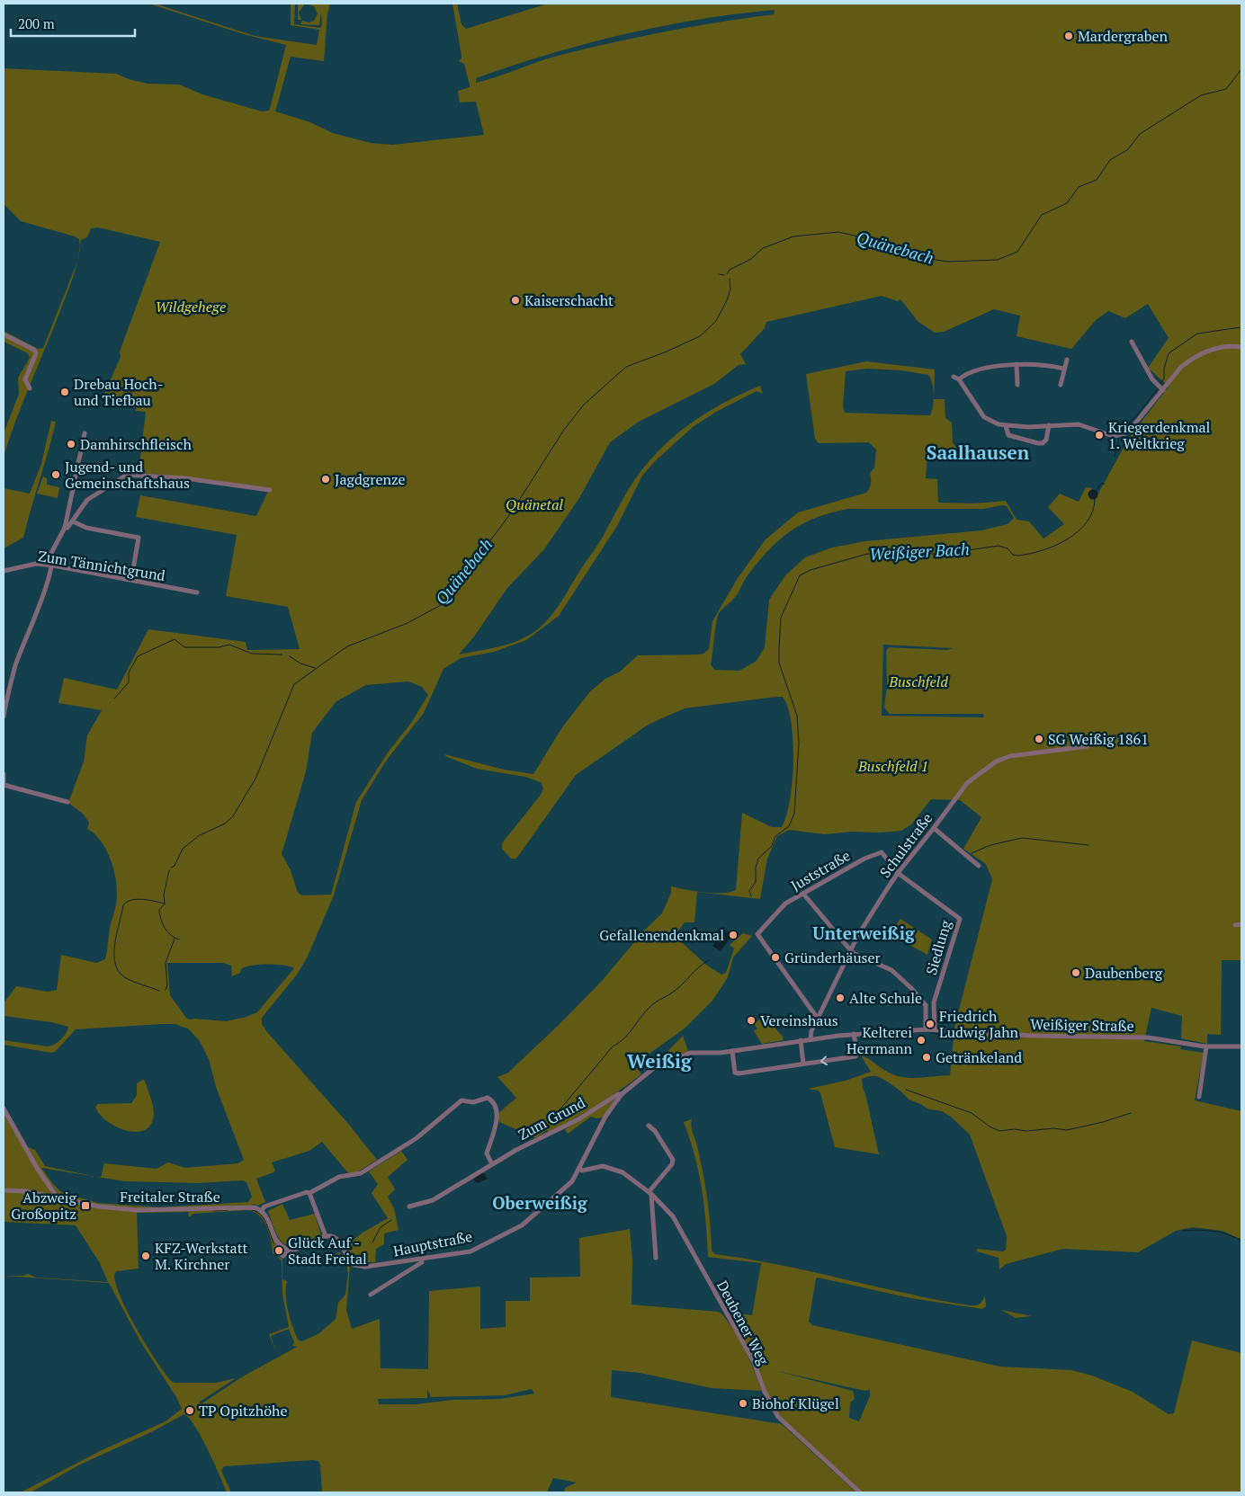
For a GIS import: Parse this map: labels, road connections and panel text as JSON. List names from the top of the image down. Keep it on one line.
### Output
{"streets":{"street":["Zum Tännichtgrund","Schulstraße","Juststraße","Siedlung","Weißiger Straße","Zum Grund","Freitaler Straße","Hauptstraße","Deubener Weg"]},"crossings":[["Schulstraße","Juststraße"],["Schulstraße","Siedlung"],["Schulstraße","Hauptstraße"],["Juststraße","Siedlung"],["Siedlung","Hauptstraße"],["Weißiger Straße","Hauptstraße"],["Zum Grund","Hauptstraße"],["Hauptstraße","Deubener Weg"]],"districts":["Saalhausen","Unterweißig","Weißig","Oberweißig"],"water":["Quänebach","Weißiger Bach"],"parks":["Wildgehege","Quänetal","Buschfeld","Buschfeld 1"],"places":{"other":["Mardergraben","Kaiserschacht","Drebau Hoch- und Tiefbau","Kriegerdenkmal 1. Weltkrieg","Damhirschfleisch","Jugend- und Gemeinschaftshaus","Jagdgrenze","SG Weißig 1861","Gefallenendenkmal","Gründerhäuser","Daubenberg","Alte Schule","Vereinshaus","Friedrich Ludwig Jahn","Kelterei Herrmann","Getränkeland","Glück Auf - Stadt Freital","KFZ-Werkstatt M. Kirchner","Biohof Klügel","TP Opitzhöhe"],"transit":["Abzweig Großopitz"]},"scale_bar":"200 m"}
